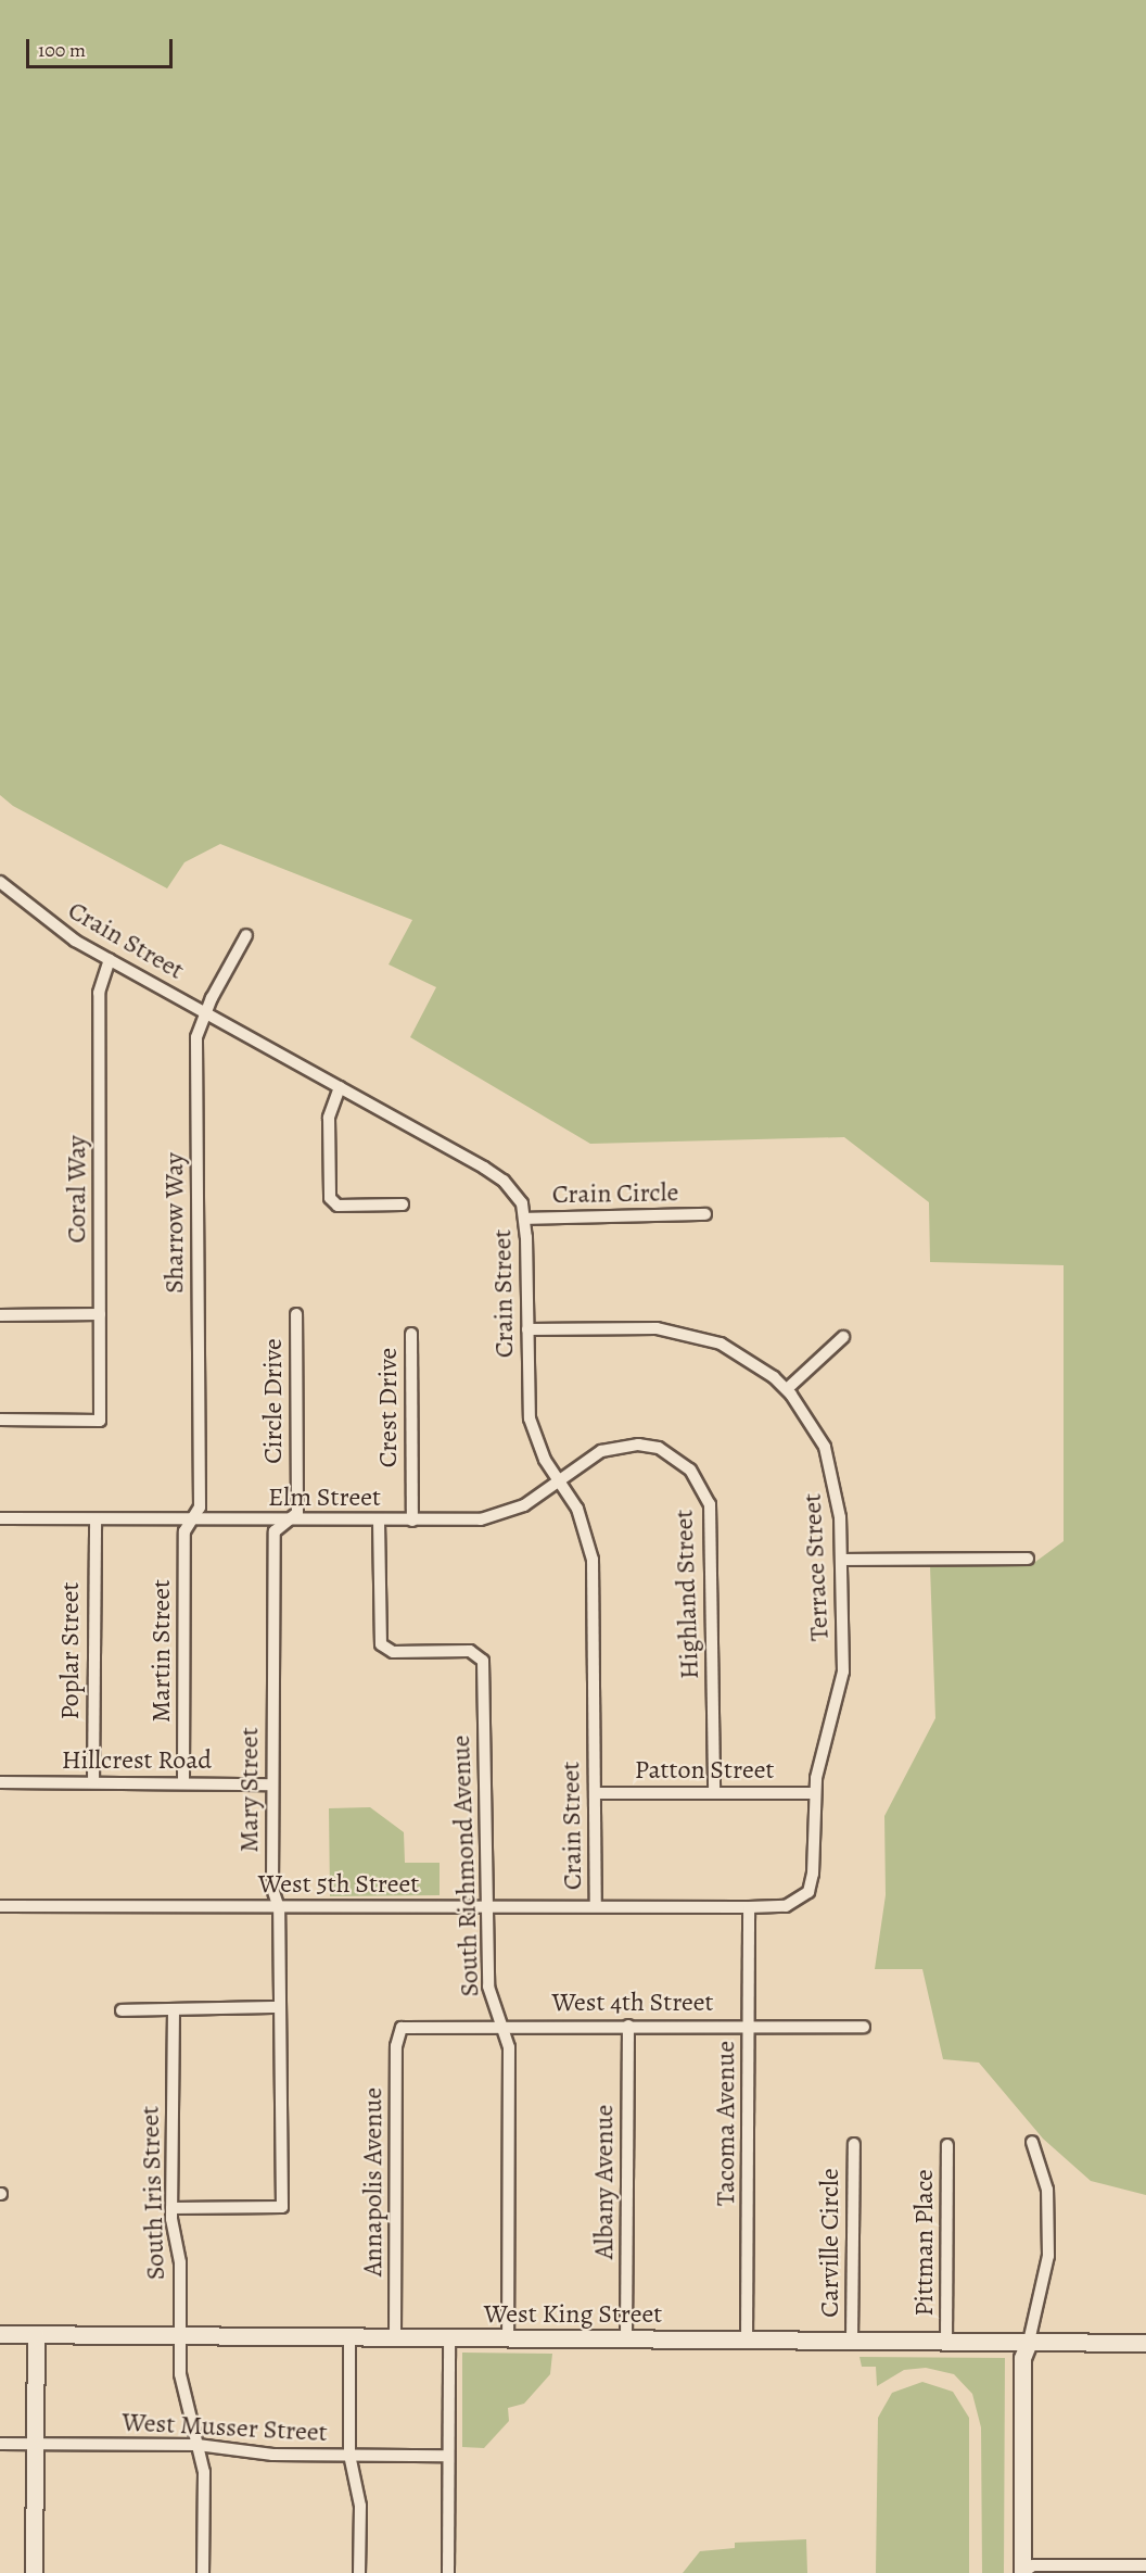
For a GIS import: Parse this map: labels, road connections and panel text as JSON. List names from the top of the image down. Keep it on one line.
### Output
{"streets":{"street":["Crain Street","Coral Way","Crain Circle","Sharrow Way","Circle Drive","Crest Drive","Elm Street","Terrace Street","Highland Street","Poplar Street","Martin Street","Hillcrest Road","Patton Street","Mary Street","South Richmond Avenue","West 5th Street","West 4th Street","Tacoma Avenue","Annapolis Avenue","Albany Avenue","South Iris Street","Carville Circle","Pittman Place","West King Street","West Musser Street"]},"crossings":[["Crain Street","Coral Way"],["Crain Street","Crain Circle"],["Crain Street","Sharrow Way"],["Crain Street","Elm Street"],["Crain Street","Terrace Street"],["Crain Street","Patton Street"],["Crain Street","West 5th Street"],["Sharrow Way","Elm Street"],["Sharrow Way","Martin Street"],["Circle Drive","Elm Street"],["Circle Drive","Mary Street"],["Crest Drive","Elm Street"],["Elm Street","Highland Street"],["Elm Street","Poplar Street"],["Elm Street","Martin Street"],["Elm Street","Mary Street"],["Elm Street","South Richmond Avenue"],["Terrace Street","Patton Street"],["Terrace Street","West 5th Street"],["Highland Street","Patton Street"],["Poplar Street","Hillcrest Road"],["Martin Street","Hillcrest Road"],["Hillcrest Road","Mary Street"],["Mary Street","West 5th Street"],["Mary Street","South Iris Street"],["South Richmond Avenue","West 5th Street"],["South Richmond Avenue","West 4th Street"],["South Richmond Avenue","West King Street"],["West 5th Street","Tacoma Avenue"],["West 4th Street","Tacoma Avenue"],["West 4th Street","Annapolis Avenue"],["West 4th Street","Albany Avenue"],["Tacoma Avenue","West King Street"],["Annapolis Avenue","West King Street"],["Albany Avenue","West King Street"],["South Iris Street","West King Street"],["South Iris Street","West Musser Street"],["Carville Circle","West King Street"],["Pittman Place","West King Street"]],"scale_bar":"100 m"}
